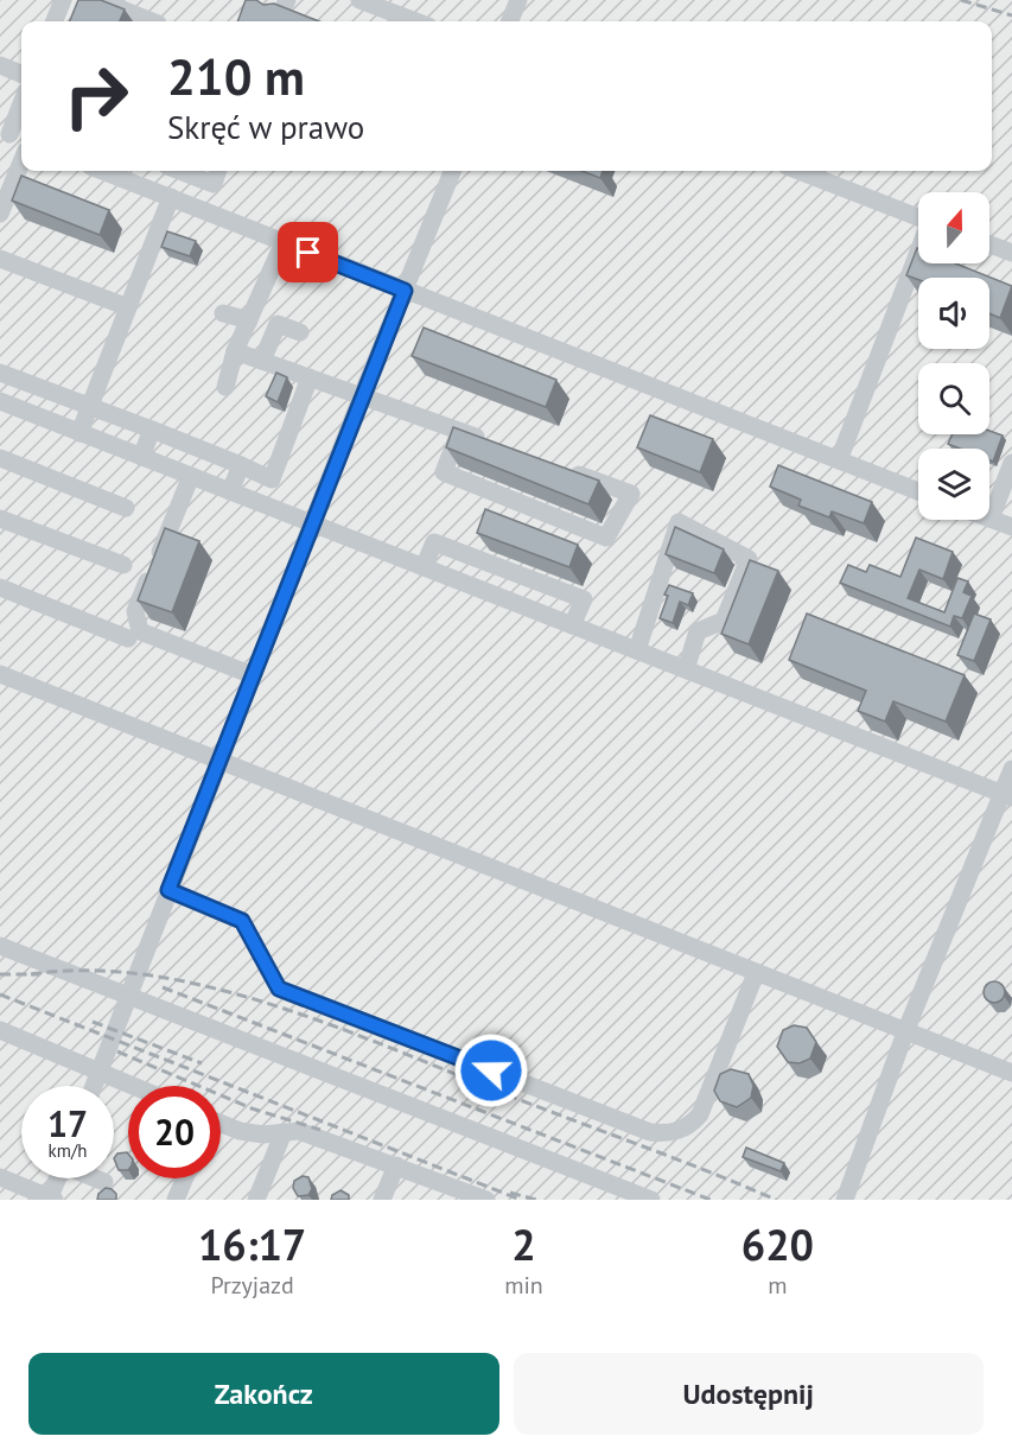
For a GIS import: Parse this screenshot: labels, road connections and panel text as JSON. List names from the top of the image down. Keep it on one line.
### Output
{"north":"top","page":{"turn":["210 m","Skręć w prawo"],"speed":"17 km/h","limit":"20","eta":["16:17","Przyjazd","2","min","620","m"],"buttons":["Zakończ","Udostępnij"]}}
